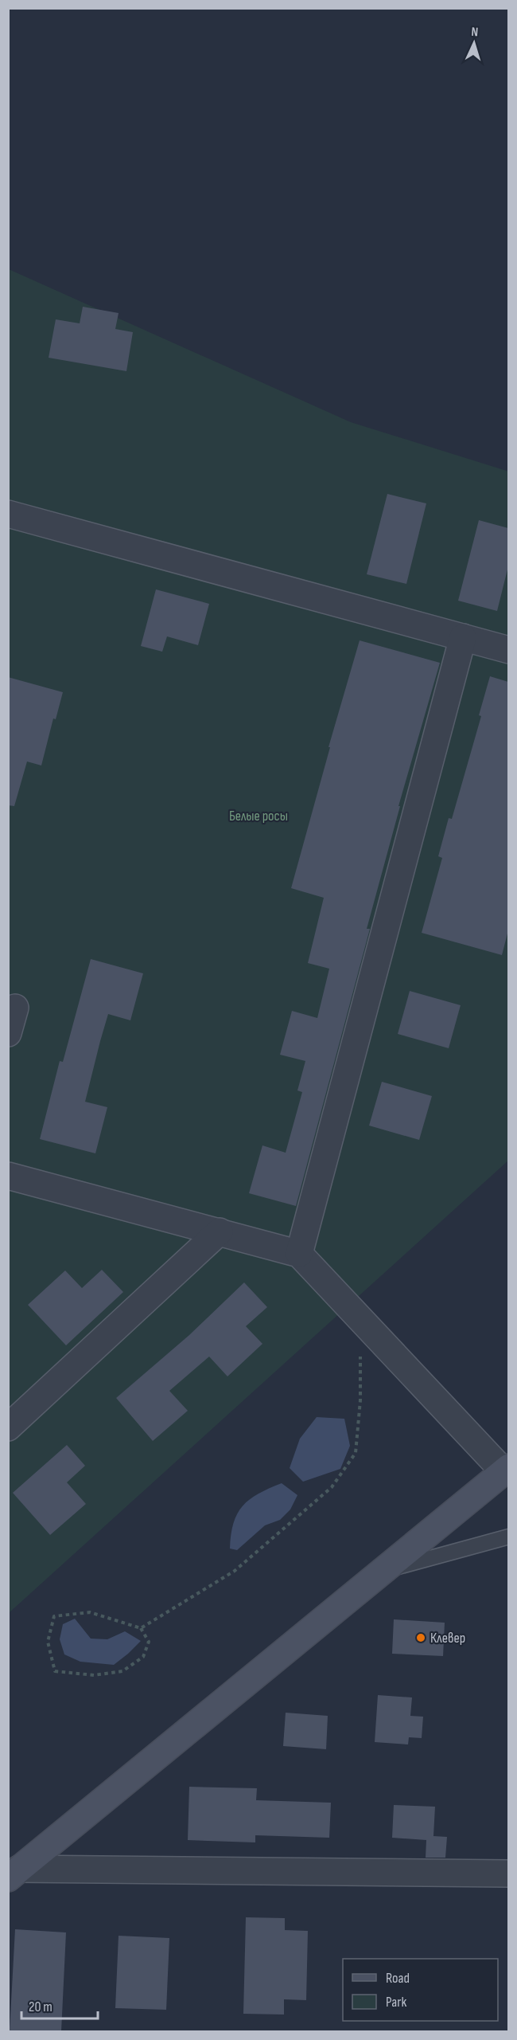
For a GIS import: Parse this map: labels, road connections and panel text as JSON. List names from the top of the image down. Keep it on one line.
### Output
{"parks":["Белые росы"],"places":["Клевер"],"legend":["Road","Park"],"scale_bar":"20 m","north":"top"}
